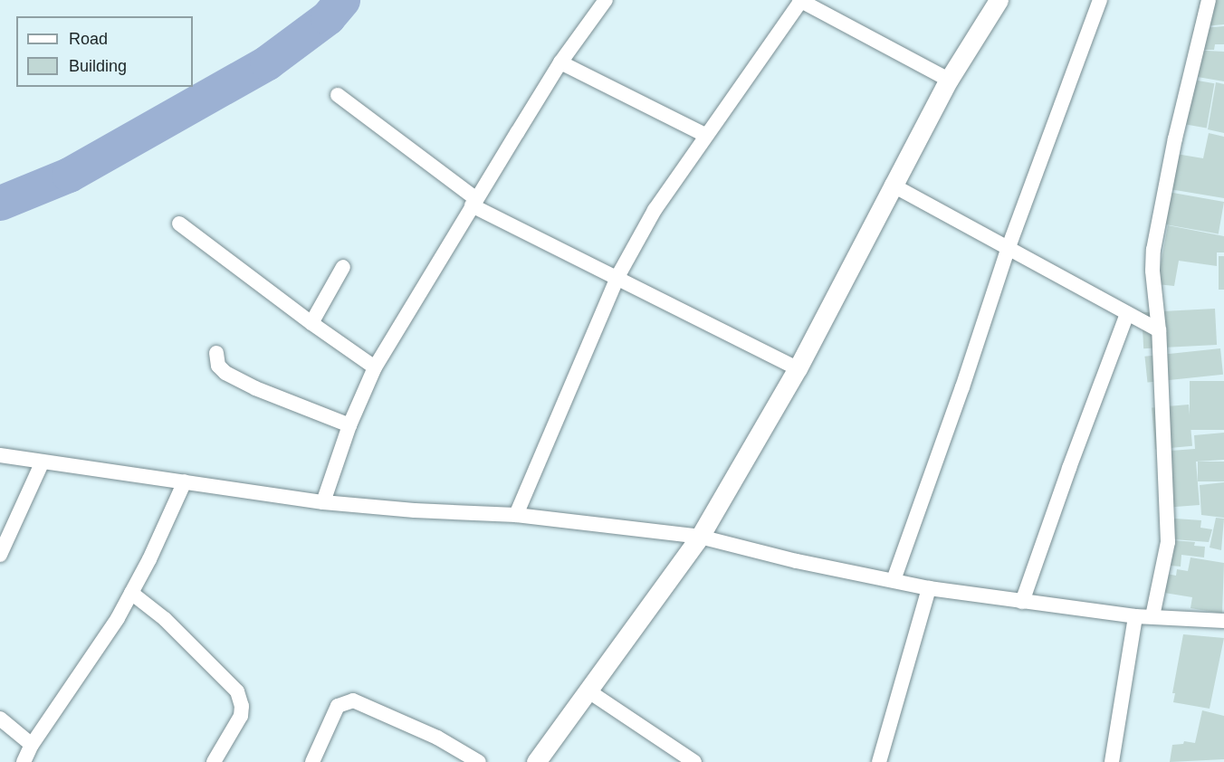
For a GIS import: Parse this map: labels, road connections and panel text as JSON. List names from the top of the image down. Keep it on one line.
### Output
{"legend":["Road","Building"]}
